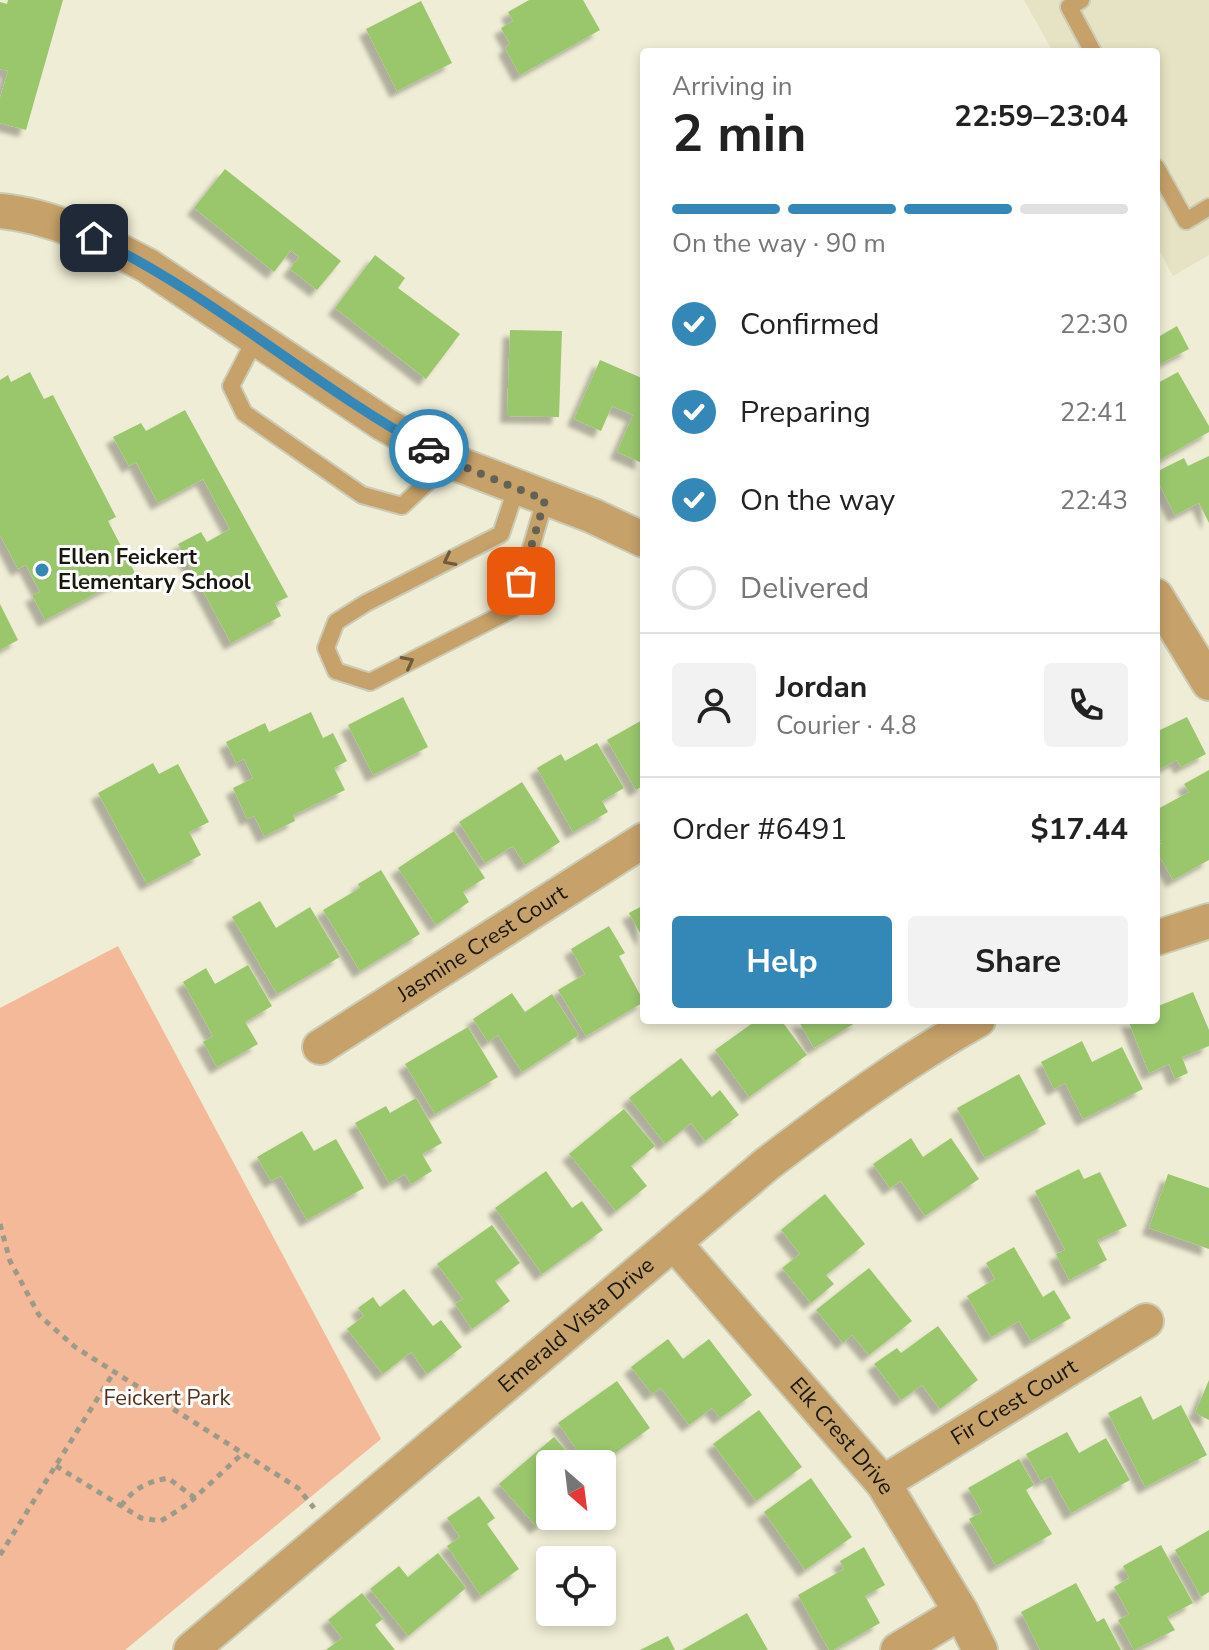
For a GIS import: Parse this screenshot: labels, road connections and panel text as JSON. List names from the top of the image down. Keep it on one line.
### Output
{"streets":{"street":["Jasmine Crest Court","Emerald Vista Drive","Fir Crest Court","Elk Crest Drive"]},"crossings":[["Emerald Vista Drive","Elk Crest Drive"],["Fir Crest Court","Elk Crest Drive"]],"parks":["Feickert Park"],"places":["Ellen Feickert Elementary School"],"north":"bottom right","page":{"heading":["2 min","Arriving in","22:59–23:04"],"panel":["Jordan","Courier · 4.8","Order #6491","$17.44"],"bar":"On the way · 90 m","list":[["Confirmed","22:30"],["Preparing","22:41"],["On the way","22:43"],"Delivered"],"buttons":["Help","Share"]}}
